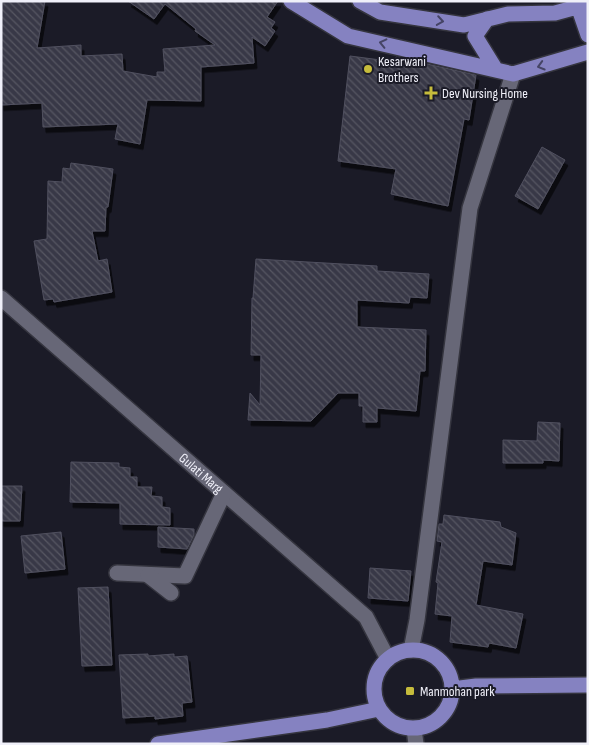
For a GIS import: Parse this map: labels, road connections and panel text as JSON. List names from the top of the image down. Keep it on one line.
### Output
{"streets":{"street":["Gulati Marg"]},"places":{"other":["Kesarwani Brothers"],"health":["Dev Nursing Home"],"transit":["Manmohan park"]}}
